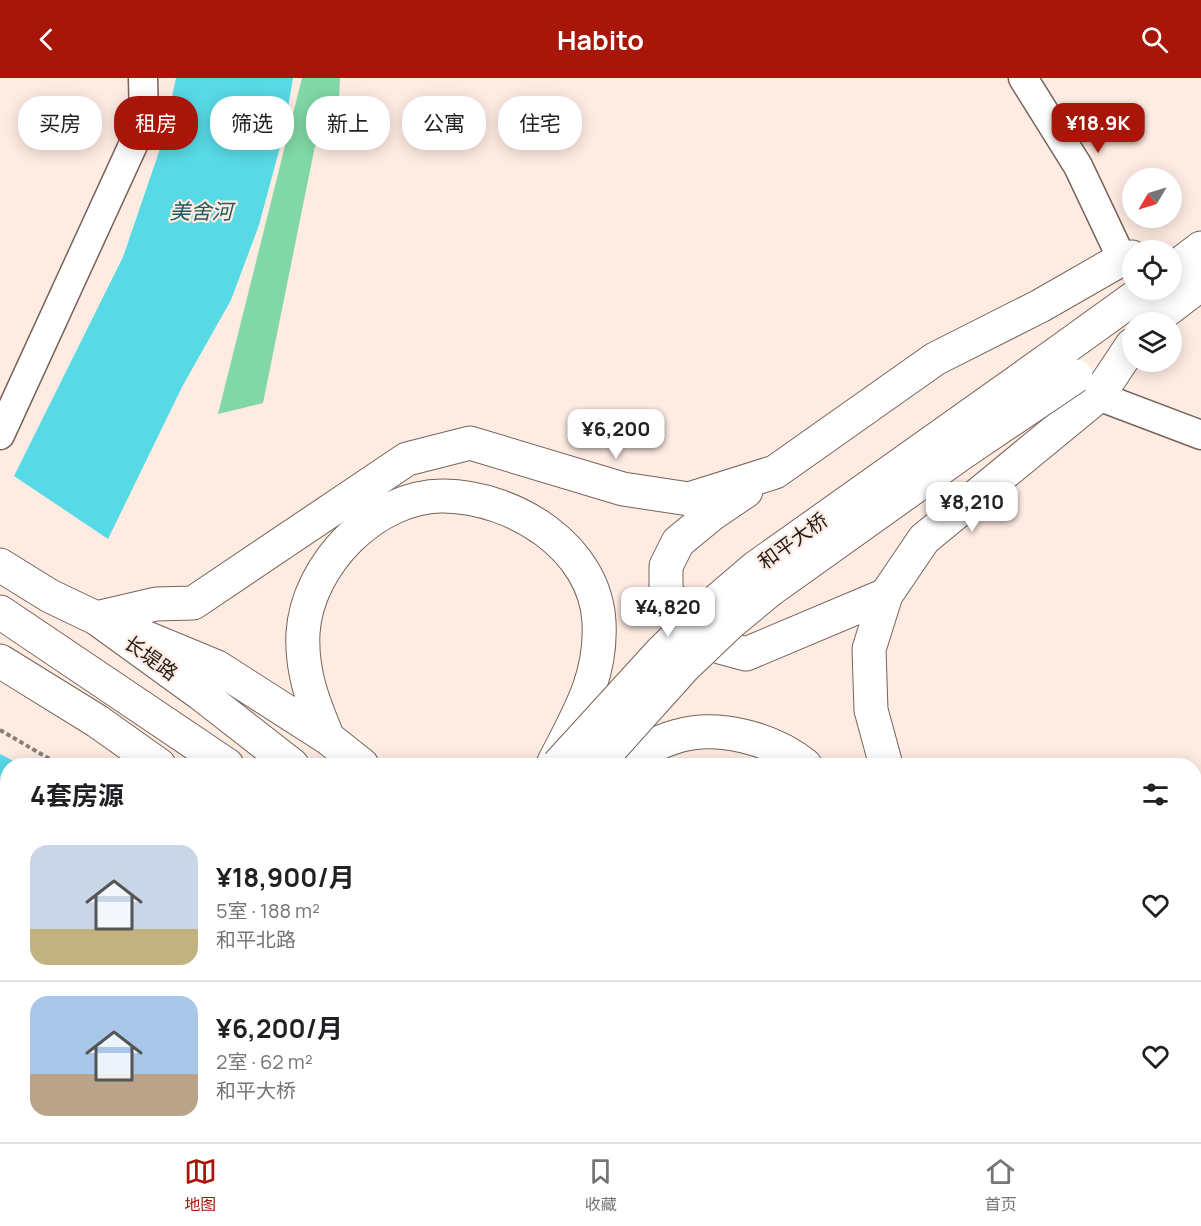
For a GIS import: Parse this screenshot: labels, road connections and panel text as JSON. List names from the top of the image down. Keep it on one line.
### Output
{"streets":{"main road":["和平大桥","长堤路"]},"water":["美舍河"],"north":"bottom left","page":{"header":"Habito","chip":["买房","租房","筛选","新上","公寓","住宅"],"price":["¥18.9K","¥6,200","¥8,210","¥4,820"],"heading":"4套房源","list":[{"name":"¥18,900/月","note":"5室 · 188 m² · 和平北路"},{"name":"¥6,200/月","note":"2室 · 62 m² · 和平大桥"}],"tabs":["地图","收藏","首页"]}}
